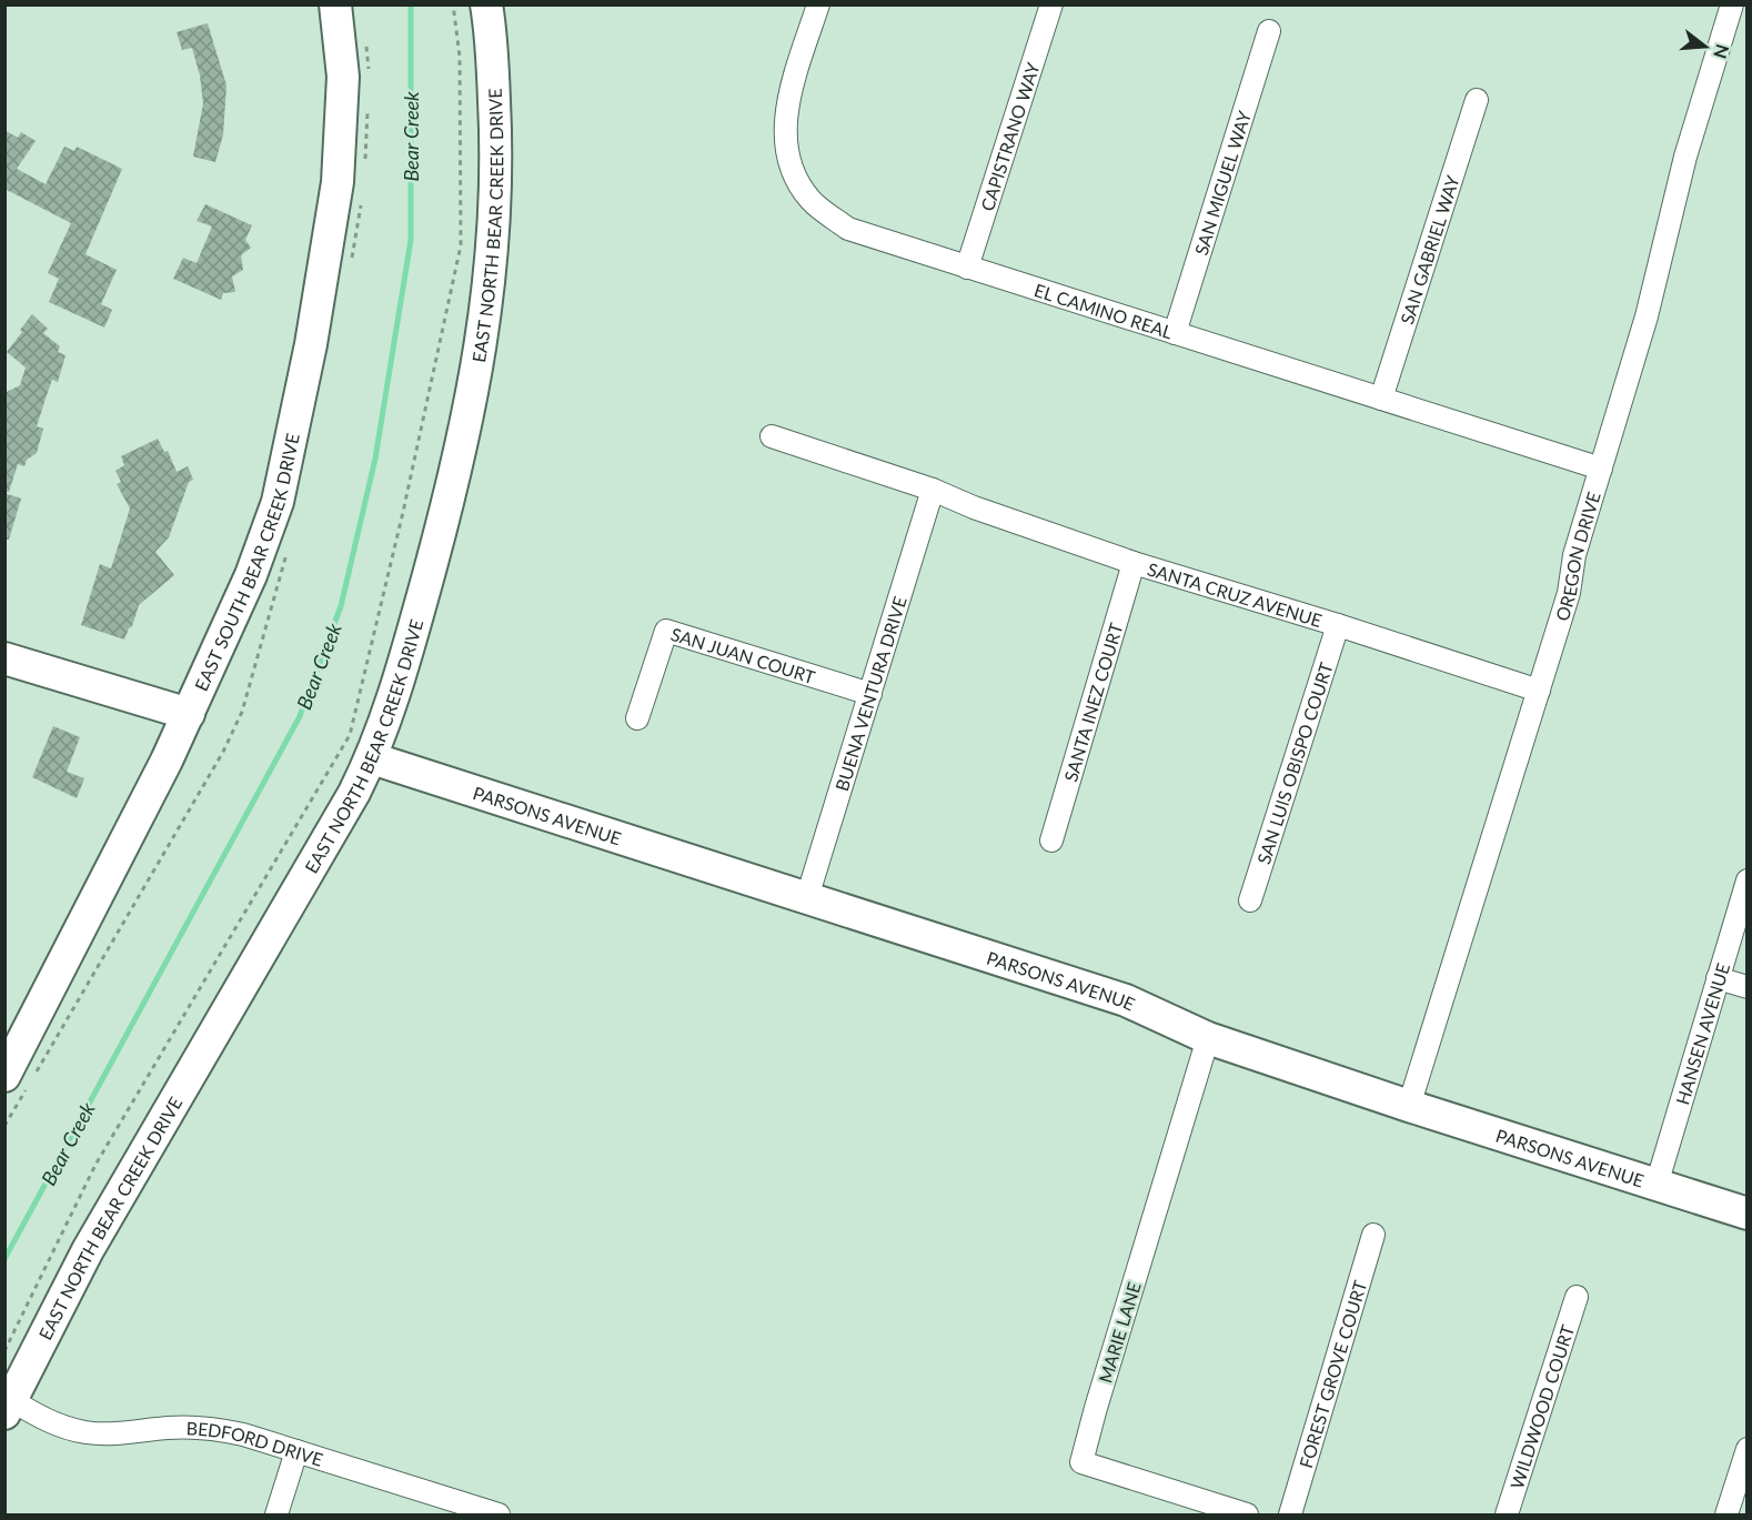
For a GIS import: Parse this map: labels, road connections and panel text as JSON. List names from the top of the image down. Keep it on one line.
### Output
{"streets":{"street":["CAPISTRANO WAY","SAN MIGUEL WAY","EAST NORTH BEAR CREEK DRIVE","SAN GABRIEL WAY","EL CAMINO REAL","OREGON DRIVE","EAST SOUTH BEAR CREEK DRIVE","SANTA CRUZ AVENUE","SAN JUAN COURT","BUENA VENTURA DRIVE","SANTA INEZ COURT","SAN LUIS OBISPO COURT","PARSONS AVENUE","HANSEN AVENUE","MARIE LANE","FOREST GROVE COURT","WILDWOOD COURT","BEDFORD DRIVE"]},"crossings":[["CAPISTRANO WAY","EL CAMINO REAL"],["SAN MIGUEL WAY","EL CAMINO REAL"],["EAST NORTH BEAR CREEK DRIVE","PARSONS AVENUE"],["EAST NORTH BEAR CREEK DRIVE","BEDFORD DRIVE"],["SAN GABRIEL WAY","EL CAMINO REAL"],["EL CAMINO REAL","OREGON DRIVE"],["OREGON DRIVE","SANTA CRUZ AVENUE"],["OREGON DRIVE","PARSONS AVENUE"],["SANTA CRUZ AVENUE","BUENA VENTURA DRIVE"],["SANTA CRUZ AVENUE","SANTA INEZ COURT"],["SANTA CRUZ AVENUE","SAN LUIS OBISPO COURT"],["SAN JUAN COURT","BUENA VENTURA DRIVE"],["BUENA VENTURA DRIVE","PARSONS AVENUE"],["PARSONS AVENUE","HANSEN AVENUE"],["PARSONS AVENUE","MARIE LANE"]],"water":["Bear Creek"],"north":"right"}
